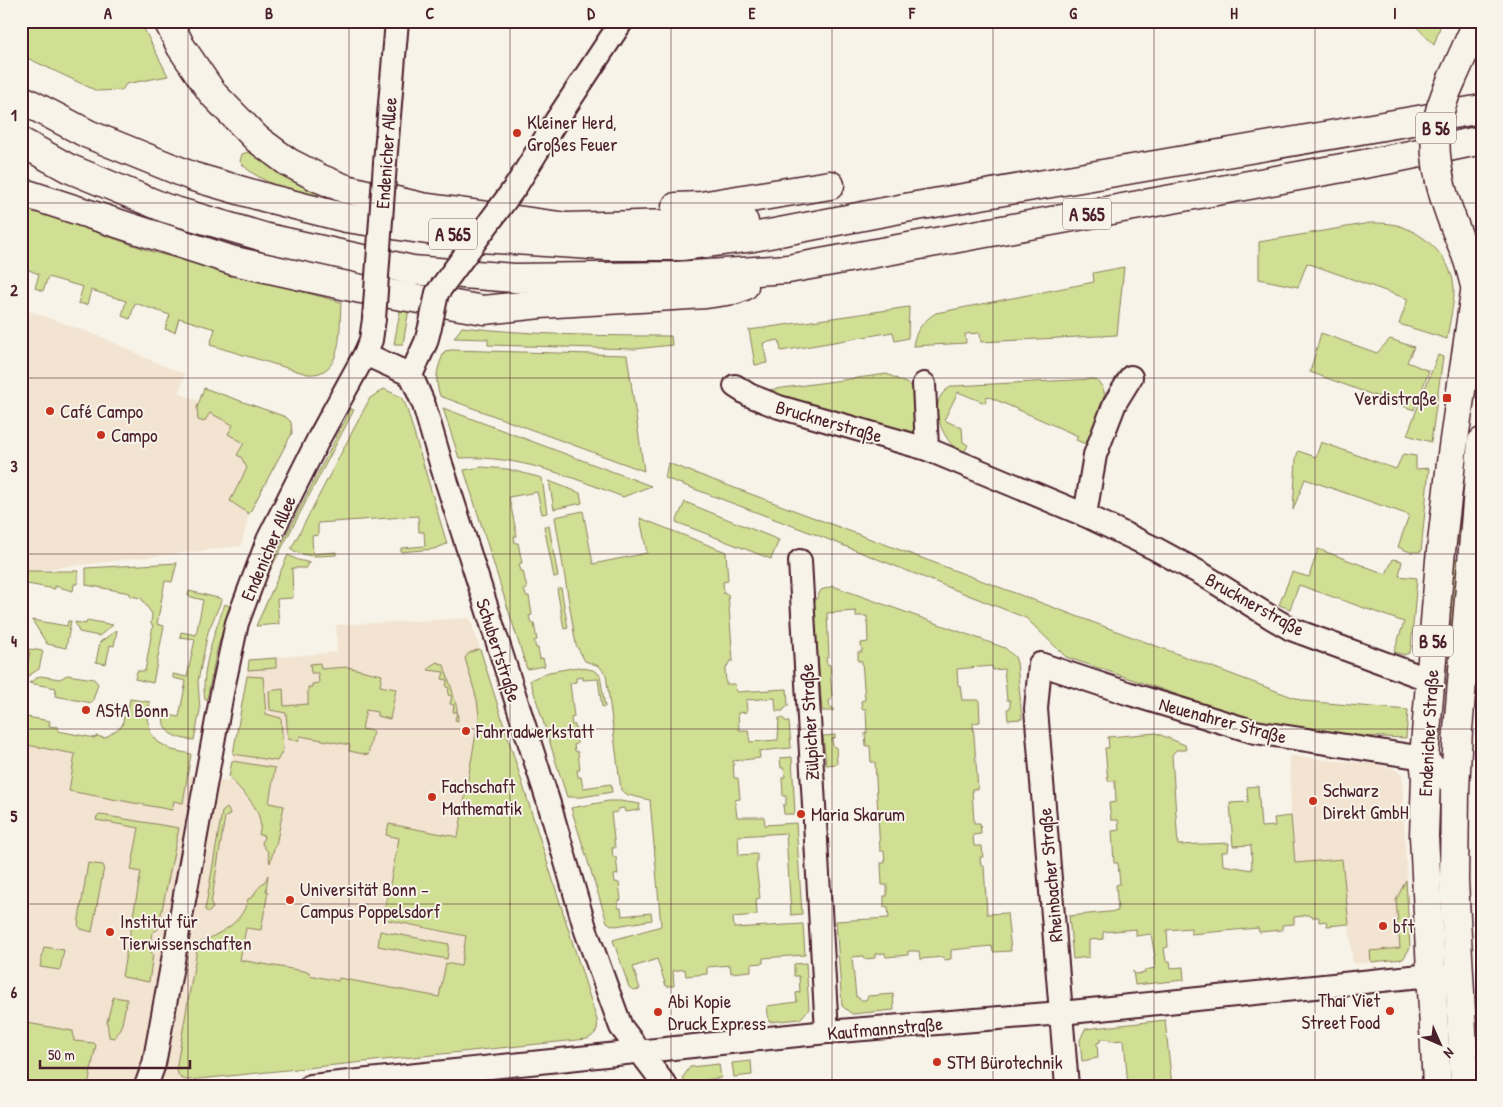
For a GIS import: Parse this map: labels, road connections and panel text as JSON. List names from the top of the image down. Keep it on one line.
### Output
{"streets":{"main road":["B 56","A 565","Endenicher Straße"],"street":["Endenicher Allee","Brucknerstraße","Schubertstraße","Neuenahrer Straße","Zülpicher Straße","Rheinbacher Straße","Kaufmannstraße"]},"crossings":[["Brucknerstraße","Endenicher Straße"],["Schubertstraße","Kaufmannstraße"],["Neuenahrer Straße","Endenicher Straße"],["Neuenahrer Straße","Rheinbacher Straße"],["Zülpicher Straße","Kaufmannstraße"],["Endenicher Straße","Kaufmannstraße"],["Rheinbacher Straße","Kaufmannstraße"]],"places":{"other":["Kleiner Herd, Großes Feuer","Café Campo","Campo","AStA Bonn","Fahrradwerkstatt","Fachschaft Mathematik","Schwarz Direkt GmbH","Maria Skarum","Universität Bonn – Campus Poppelsdorf","bft","Institut für Tierwissenschaften","Thai Viet Street Food","Abi Kopie Druck Express","STM Bürotechnik"],"transit":["Verdistraße"]},"scale_bar":"50 m","north":"bottom right","grid":{"columns":["A","B","C","D","E","F","G","H","I"],"rows":["1","2","3","4","5","6"]}}
